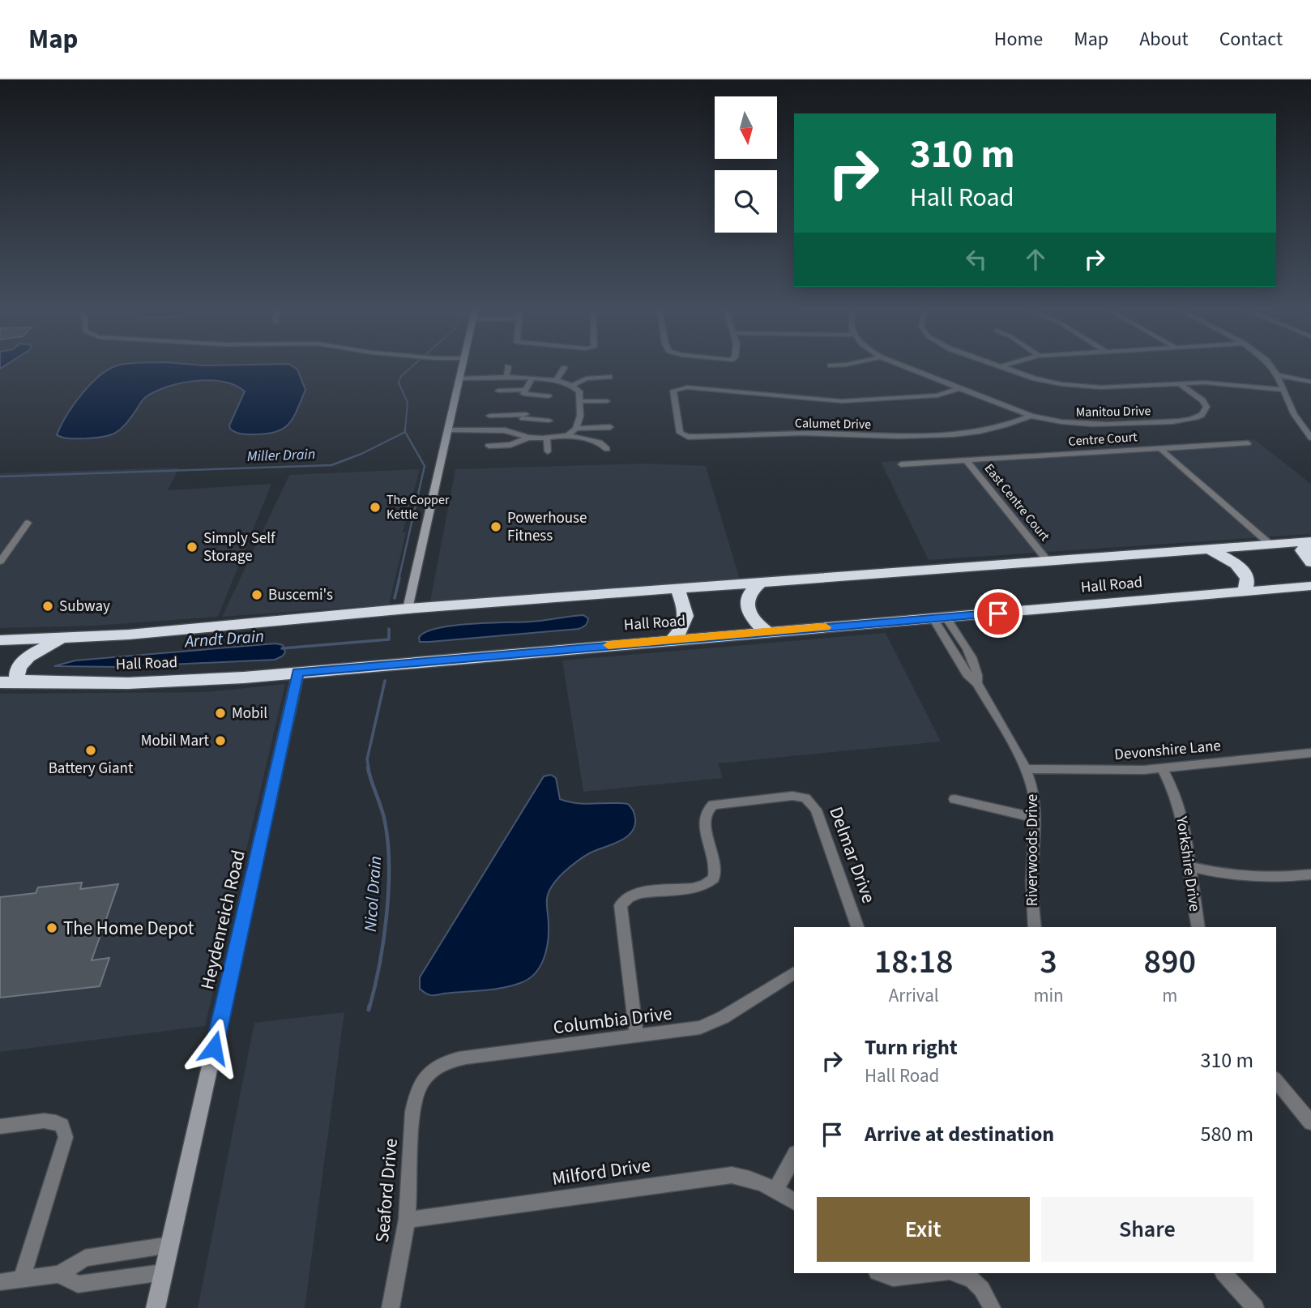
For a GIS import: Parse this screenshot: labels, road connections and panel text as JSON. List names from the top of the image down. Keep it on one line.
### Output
{"streets":{"highway":["Hall Road"],"street":["Manitou Drive","Calumet Drive","Centre Court","East Centre Court","Devonshire Lane","Riverwoods Drive","Delmar Drive","Yorkshire Drive","Heydenreich Road","Columbia Drive","Milford Drive","Seaford Drive"]},"crossings":[["Manitou Drive","Calumet Drive"],["Centre Court","East Centre Court"],["Centre Court","Hall Road"],["East Centre Court","Hall Road"],["Hall Road","Riverwoods Drive"],["Hall Road","Heydenreich Road"],["Devonshire Lane","Riverwoods Drive"],["Devonshire Lane","Yorkshire Drive"],["Columbia Drive","Seaford Drive"],["Milford Drive","Seaford Drive"]],"water":["Miller Drain","Arndt Drain","Nicol Drain"],"places":["The Copper Kettle","Powerhouse Fitness","Simply Self Storage","Buscemi's","Subway","Mobil","Mobil Mart","Battery Giant","The Home Depot"],"north":"bottom","page":{"header":"Map","nav":["Home","Map","About","Contact"],"turn":["310 m","Hall Road"],"eta":["18:18","Arrival","3","min","890","m"],"list":[{"name":"Turn right","note":"Hall Road","value":"310 m"},{"name":"Arrive at destination","value":"580 m"}],"buttons":["Exit","Share"]}}
